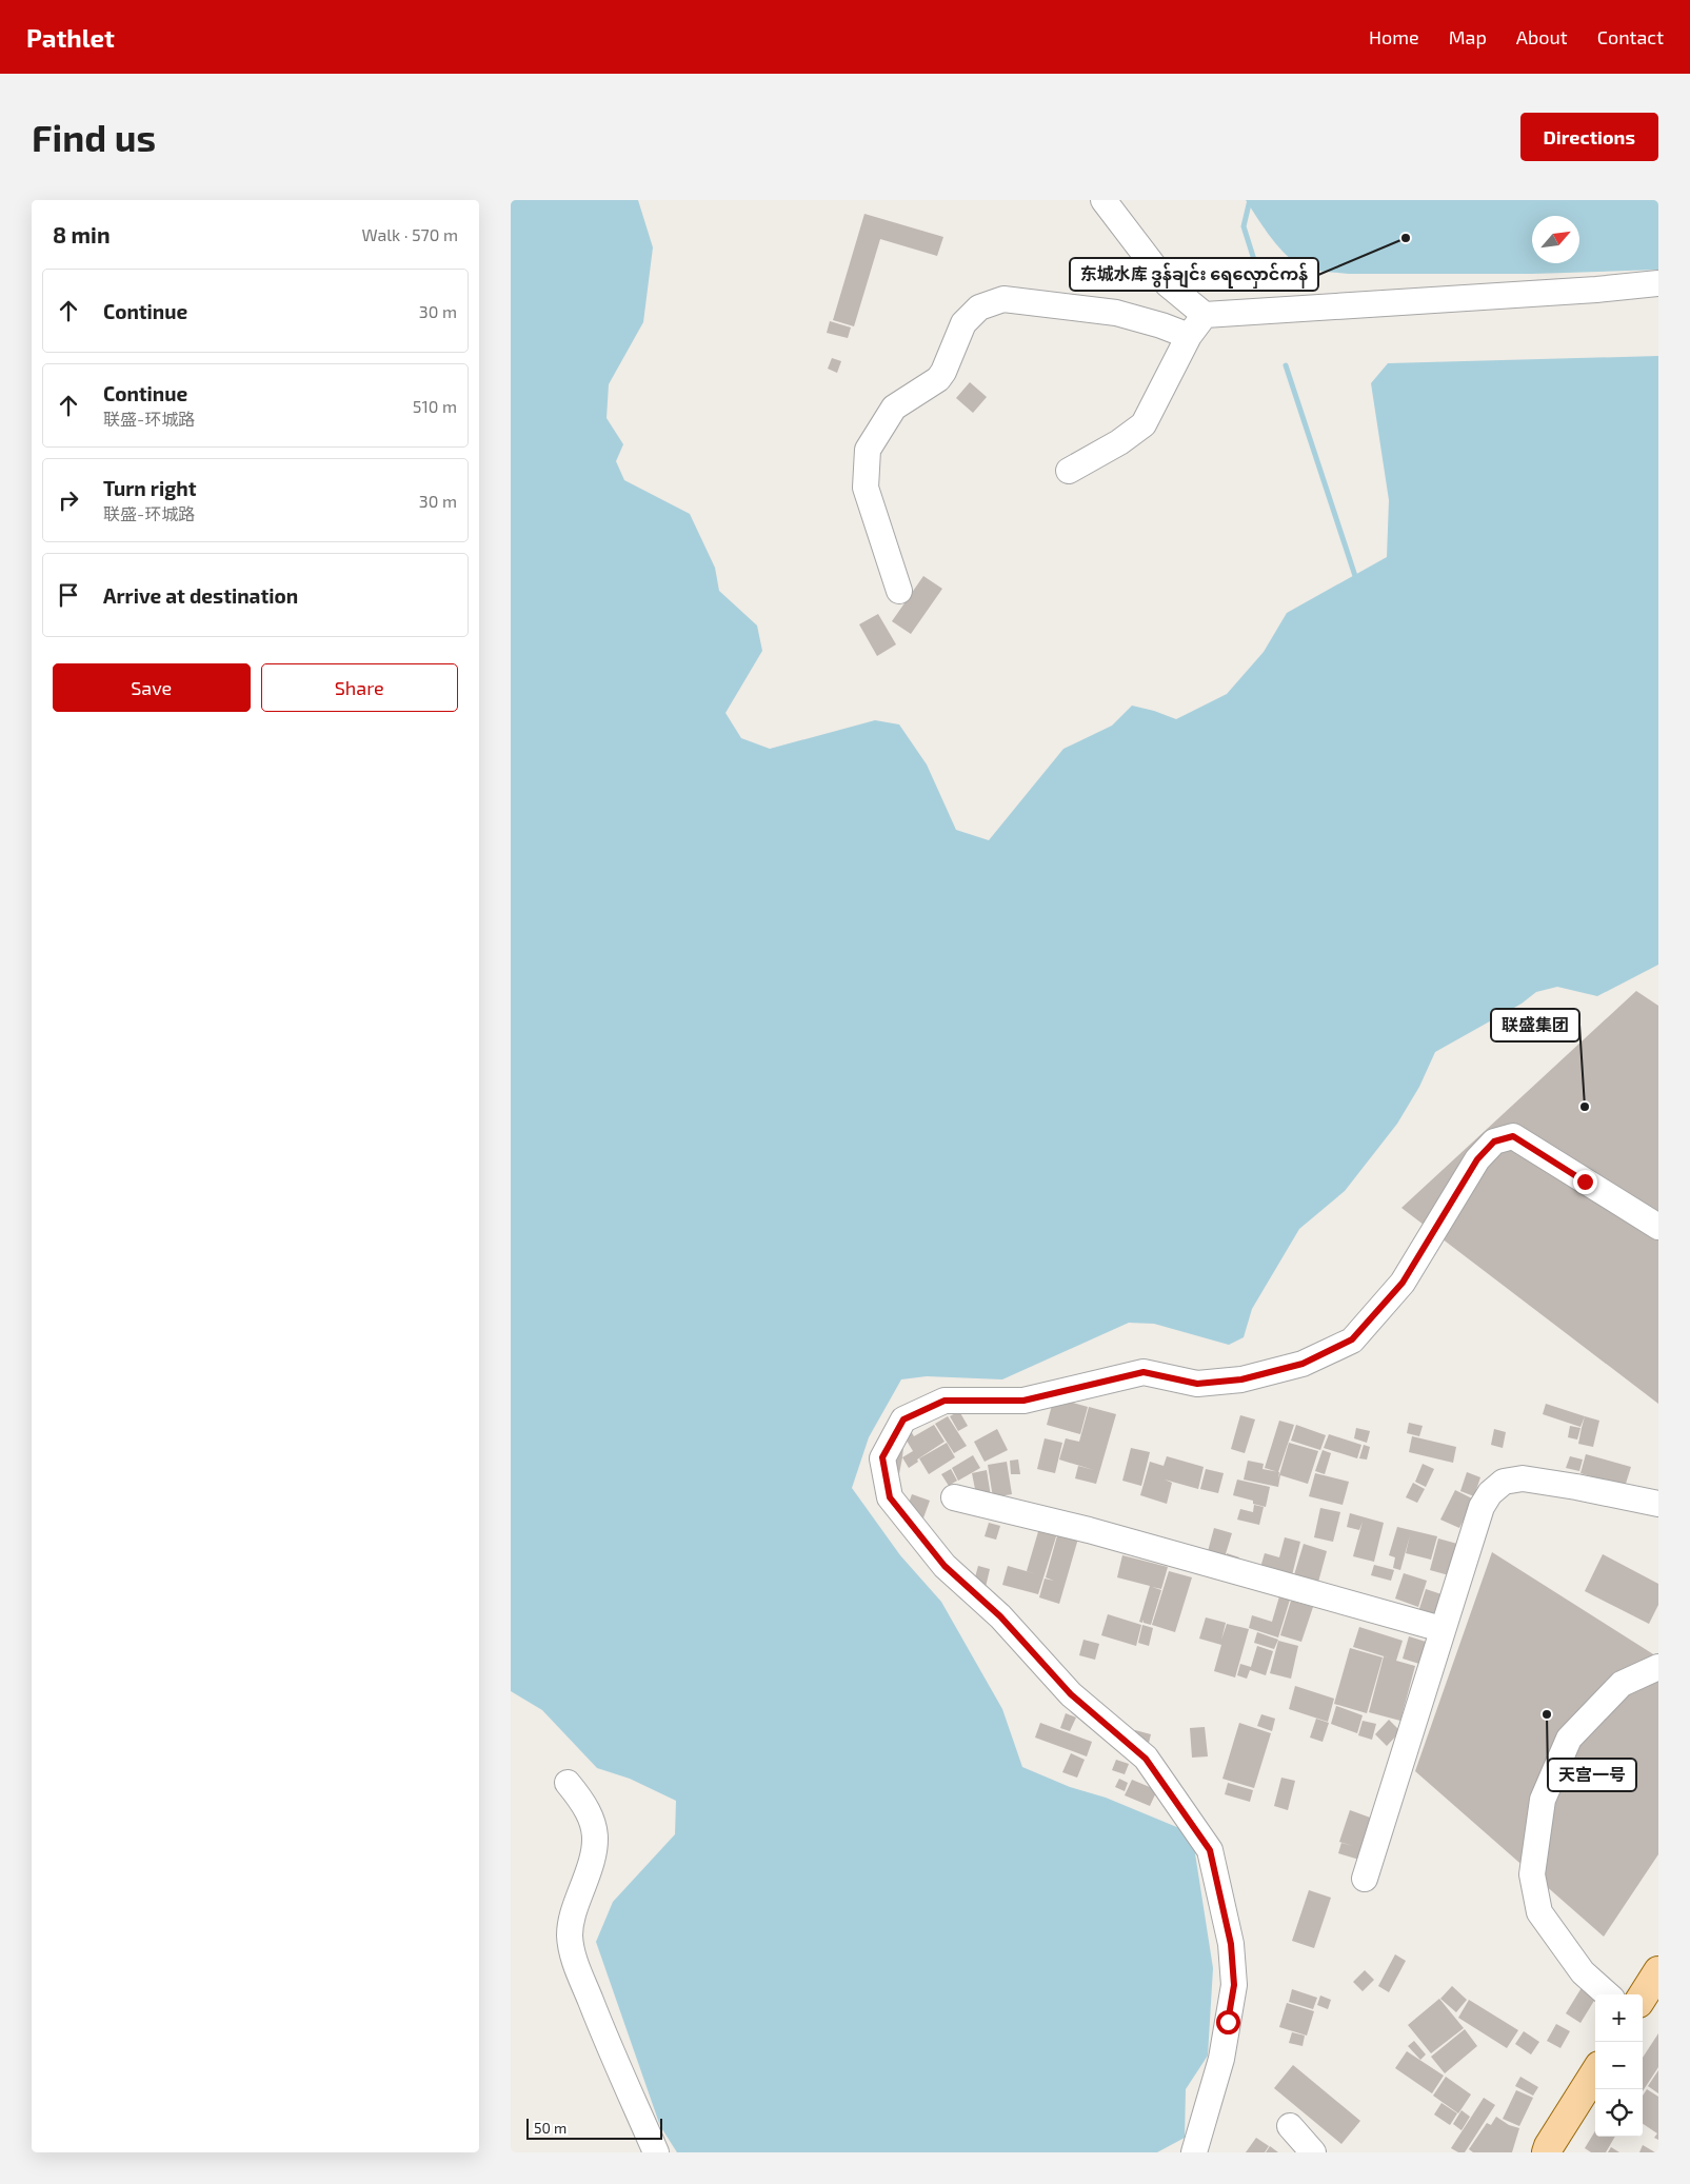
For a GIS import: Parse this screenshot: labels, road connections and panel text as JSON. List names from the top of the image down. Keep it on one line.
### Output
{"places":["东城水库 ဒွန်ချင်း ရေလှောင်ကန်","联盛集团","天宫一号"],"scale_bar":"50 m","north":"top right","page":{"header":"Pathlet","nav":["Home","Map","About","Contact"],"buttons":["Directions",["Save","Share"]],"title":"Find us","heading":["8 min","Walk · 570 m"],"list":[["Continue","30 m"],["Continue","联盛-环城路","510 m"],["Turn right","联盛-环城路","30 m"],"Arrive at destination"],"map_buttons":["+","−"],"scale":"50 m"}}
